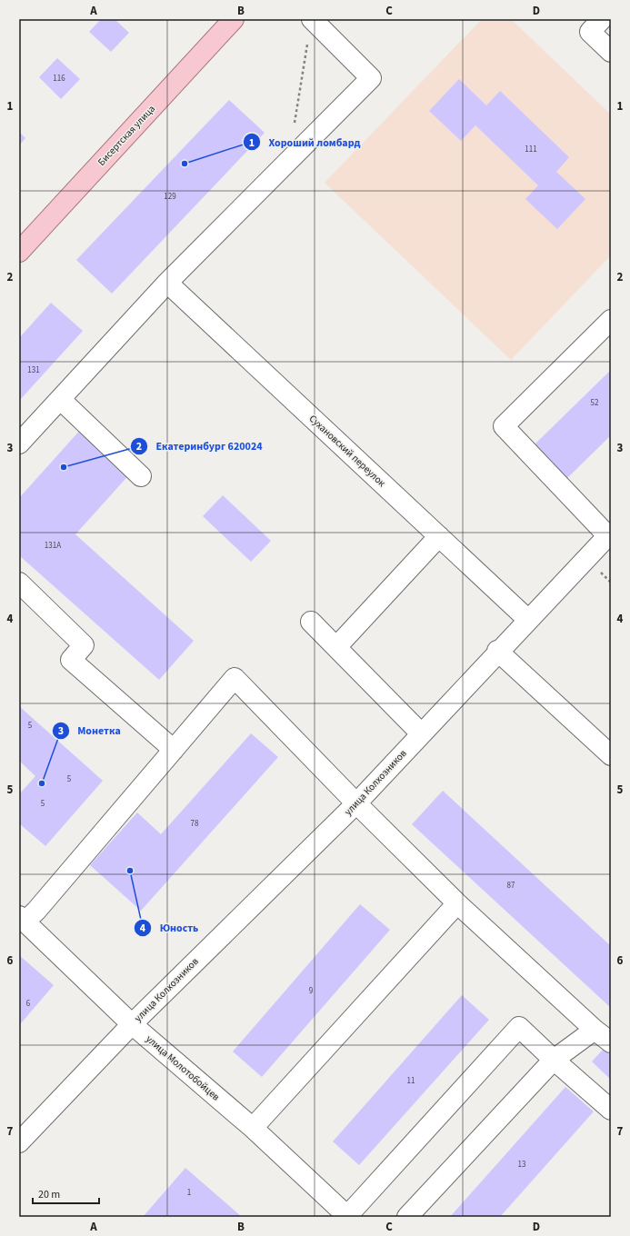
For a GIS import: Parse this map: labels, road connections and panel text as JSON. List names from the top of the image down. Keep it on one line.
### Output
{"streets":{"main road":["Бисертская улица"],"street":["Сухановский переулок","улица Колхозников","улица Молотобойцев"]},"crossings":[["Сухановский переулок","улица Колхозников"],["улица Колхозников","улица Молотобойцев"]],"places":["Хороший ломбард","Екатеринбург 620024","Монетка","Юность"],"house_numbers":["116","111","129","131","52","131А","5","5","5","78","87","9","6","11","13","1"],"scale_bar":"20 m","grid":{"columns":["A","B","C","D"],"rows":["1","2","3","4","5","6","7"]}}
